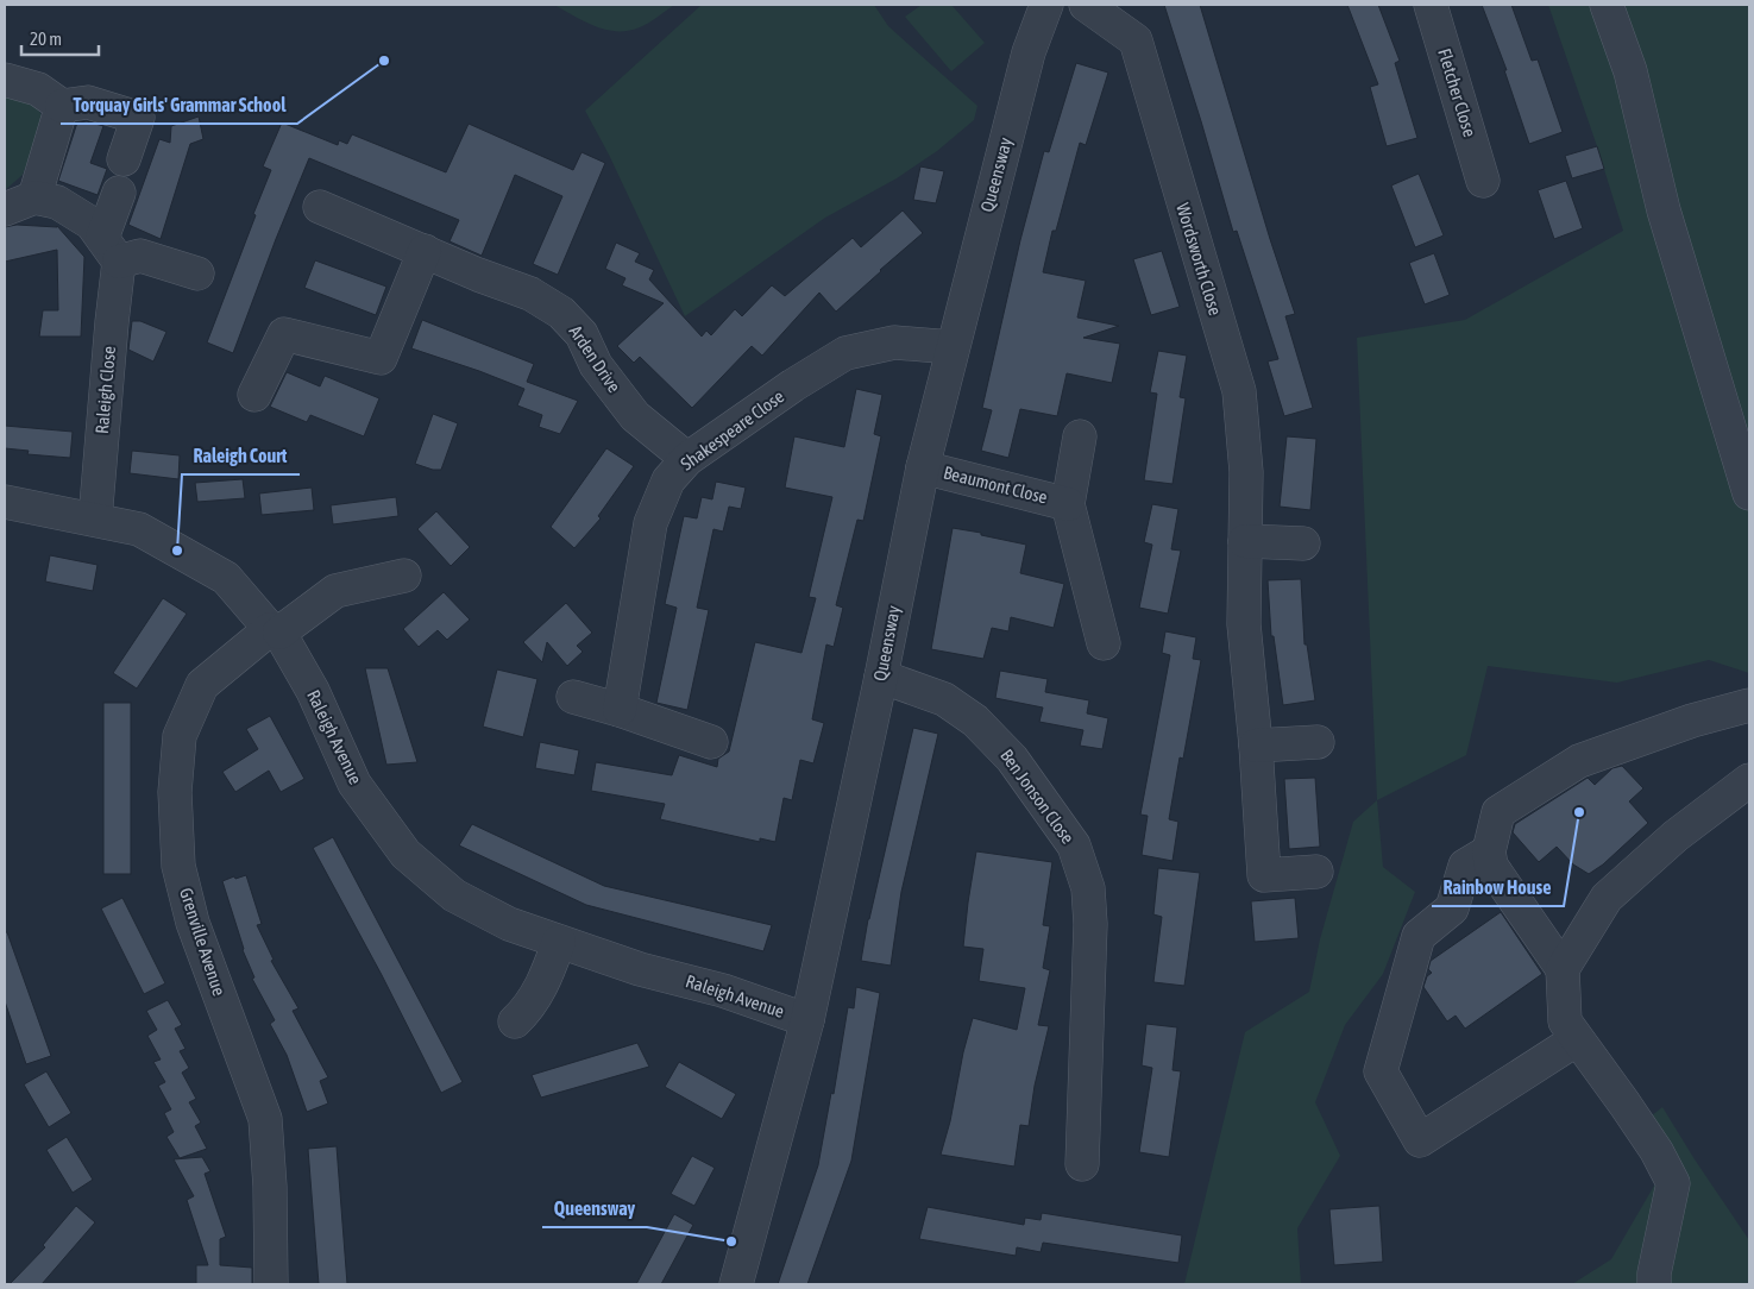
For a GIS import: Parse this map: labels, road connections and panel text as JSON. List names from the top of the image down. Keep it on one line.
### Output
{"streets":{"street":["Fletcher Close","Queensway","Wordsworth Close","Arden Drive","Raleigh Close","Shakespeare Close","Beaumont Close","Raleigh Avenue","Ben Jonson Close","Grenville Avenue"]},"crossings":[["Queensway","Shakespeare Close"],["Queensway","Beaumont Close"],["Queensway","Raleigh Avenue"],["Queensway","Ben Jonson Close"],["Arden Drive","Shakespeare Close"],["Raleigh Close","Raleigh Avenue"],["Raleigh Avenue","Grenville Avenue"]],"places":["Torquay Girls' Grammar School","Raleigh Court","Rainbow House","Queensway"],"scale_bar":"20 m"}
